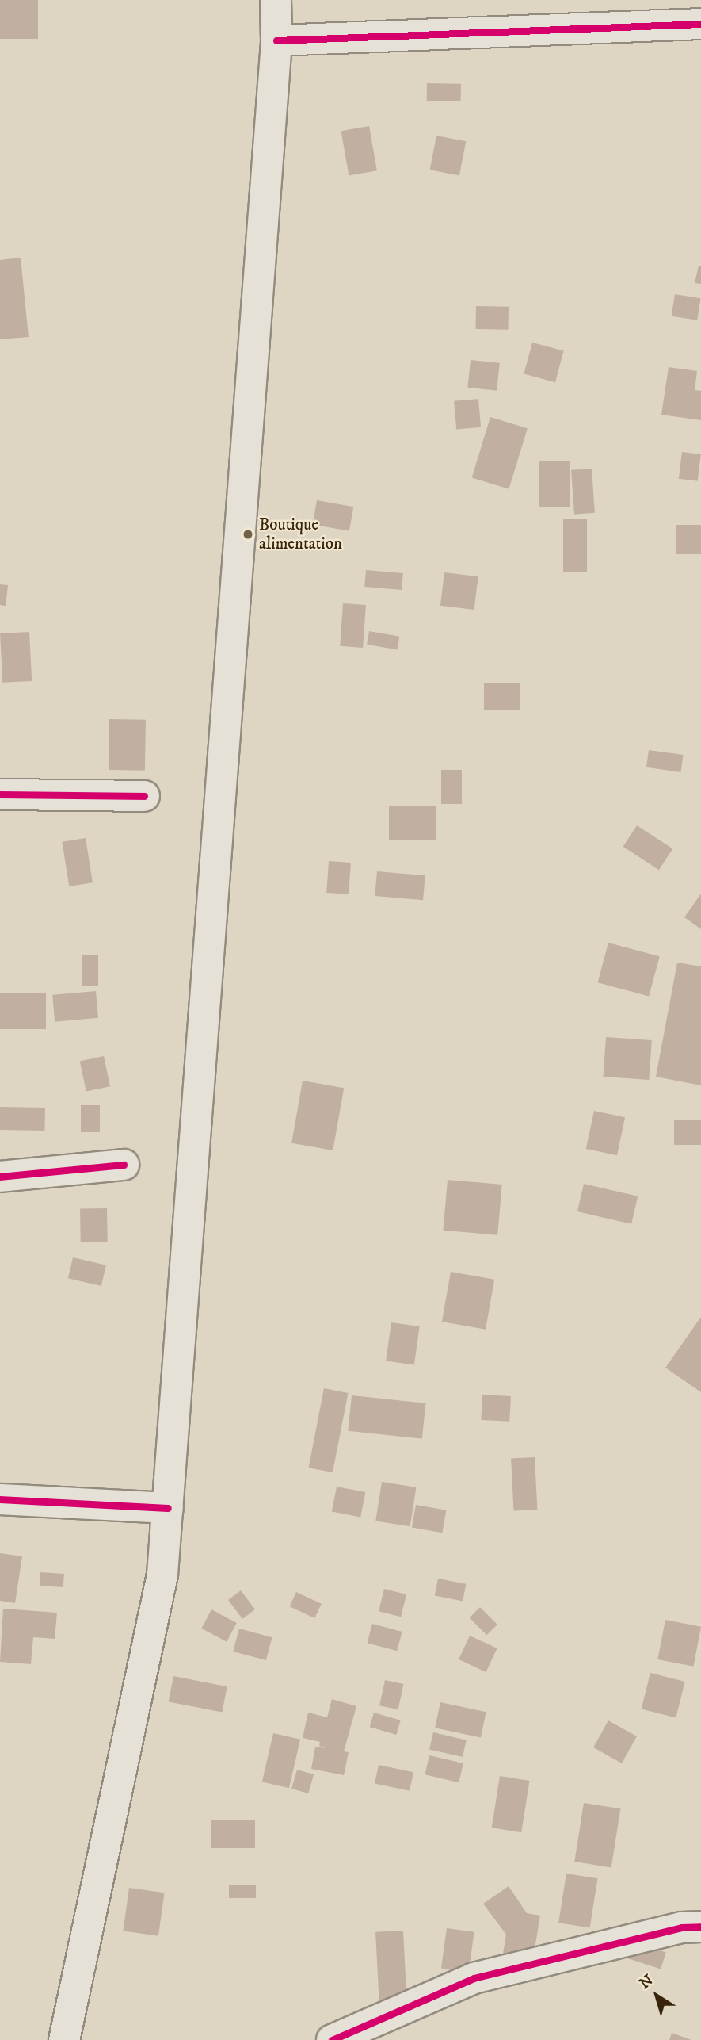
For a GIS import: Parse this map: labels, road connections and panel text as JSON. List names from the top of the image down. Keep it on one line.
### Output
{"places":["Boutique alimentation"],"north":"top left"}
